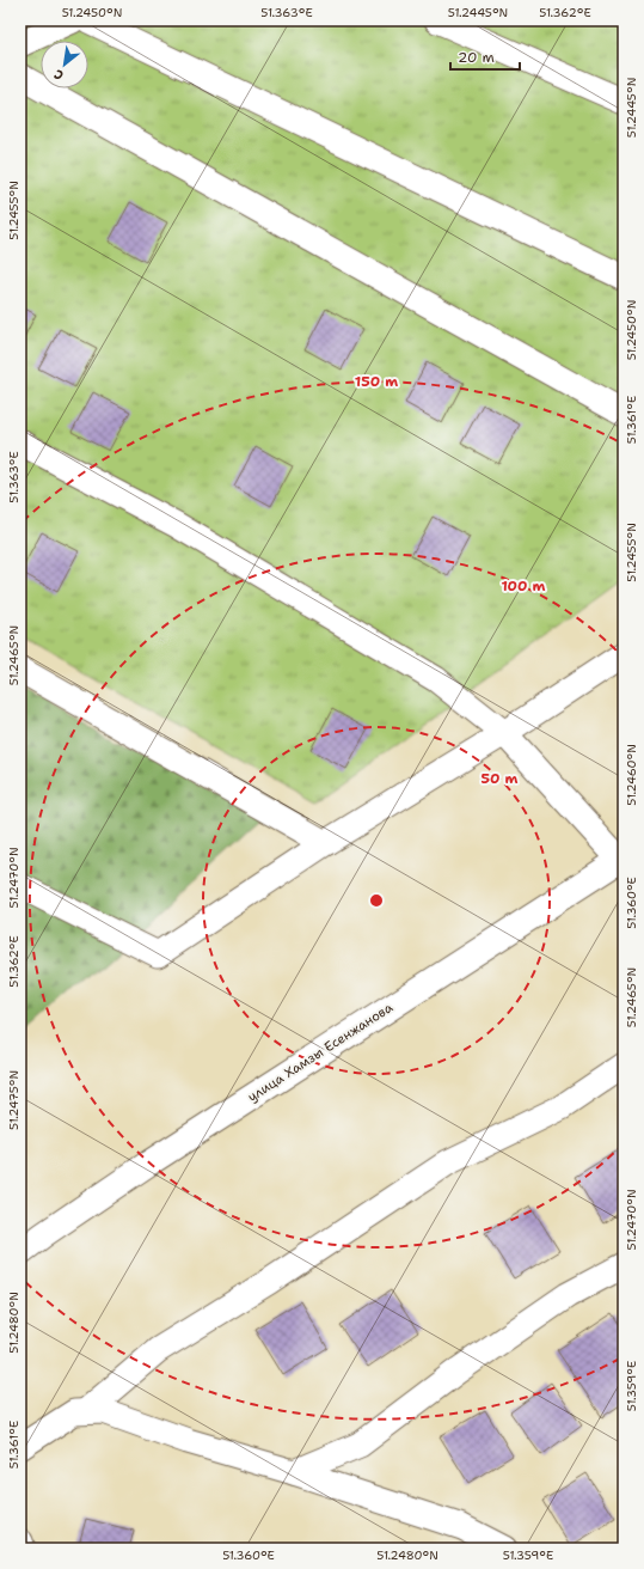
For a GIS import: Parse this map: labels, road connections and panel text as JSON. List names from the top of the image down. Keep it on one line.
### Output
{"streets":{"street":["улица Хамзы Есенжанова"]},"scale_bar":"20 m","north":"bottom left","coordinates":["51.2450°N","51.363°E","51.2445°N","51.362°E","51.2455°N","51.361°E","51.2465°N","51.2460°N","51.2470°N","51.360°E","51.2475°N","51.2480°N","51.359°E"],"rings":["150 m","100 m","50 m"]}
